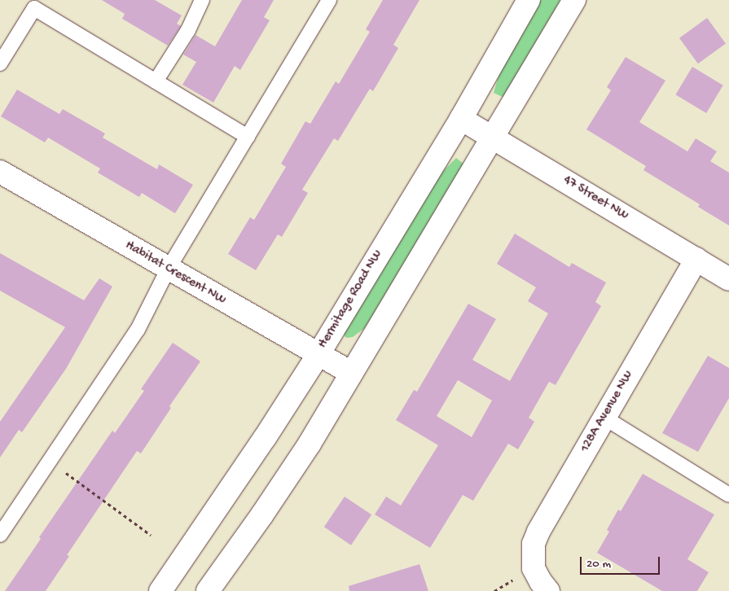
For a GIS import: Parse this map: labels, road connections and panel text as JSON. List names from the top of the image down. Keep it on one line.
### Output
{"streets":{"street":["47 Street NW","Habitat Crescent NW","Hermitage Road NW","128A Avenue NW"]},"crossings":[["47 Street NW","Hermitage Road NW"],["47 Street NW","128A Avenue NW"],["Habitat Crescent NW","Hermitage Road NW"]],"scale_bar":"20 m"}
